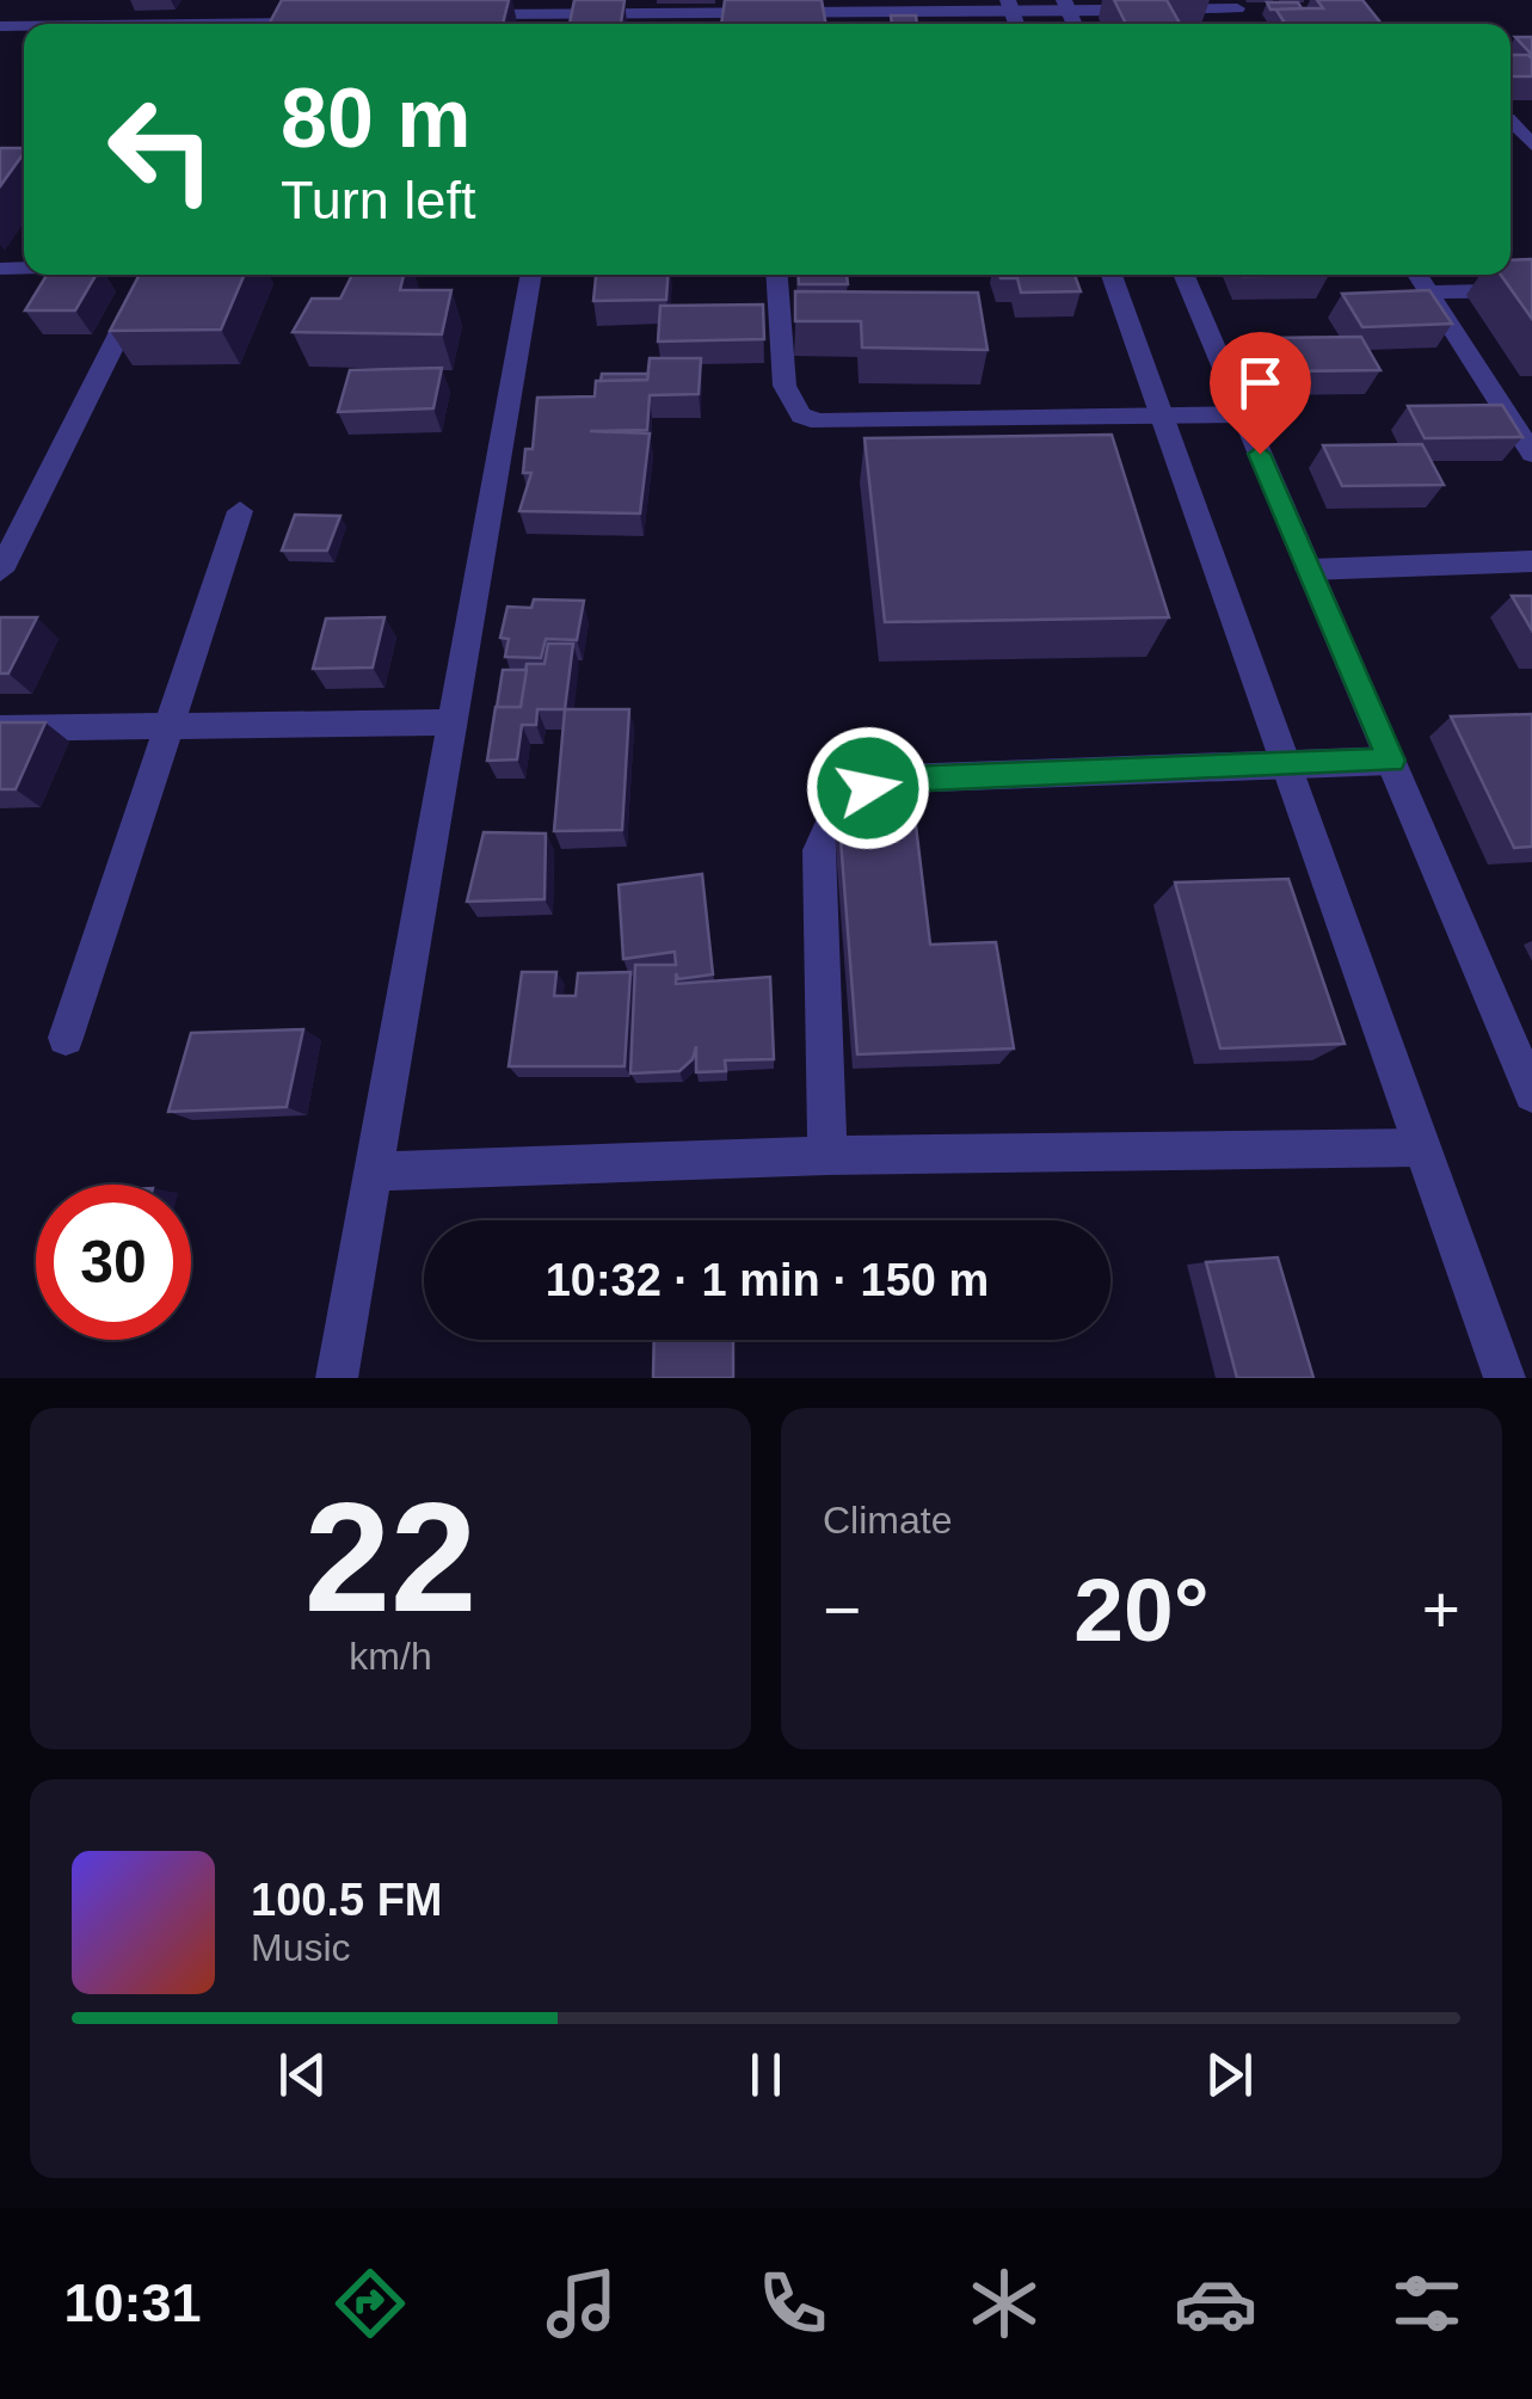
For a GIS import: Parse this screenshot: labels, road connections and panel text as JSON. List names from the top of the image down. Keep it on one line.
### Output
{"page":{"turn":["80 m","Turn left"],"limit":"30","trip":"10:32 · 1 min · 150 m","tile":[["22","km/h"],"Climate"],"heat":["−","20°","+"],"song":["100.5 FM","Music"],"tabs":"10:31"}}
